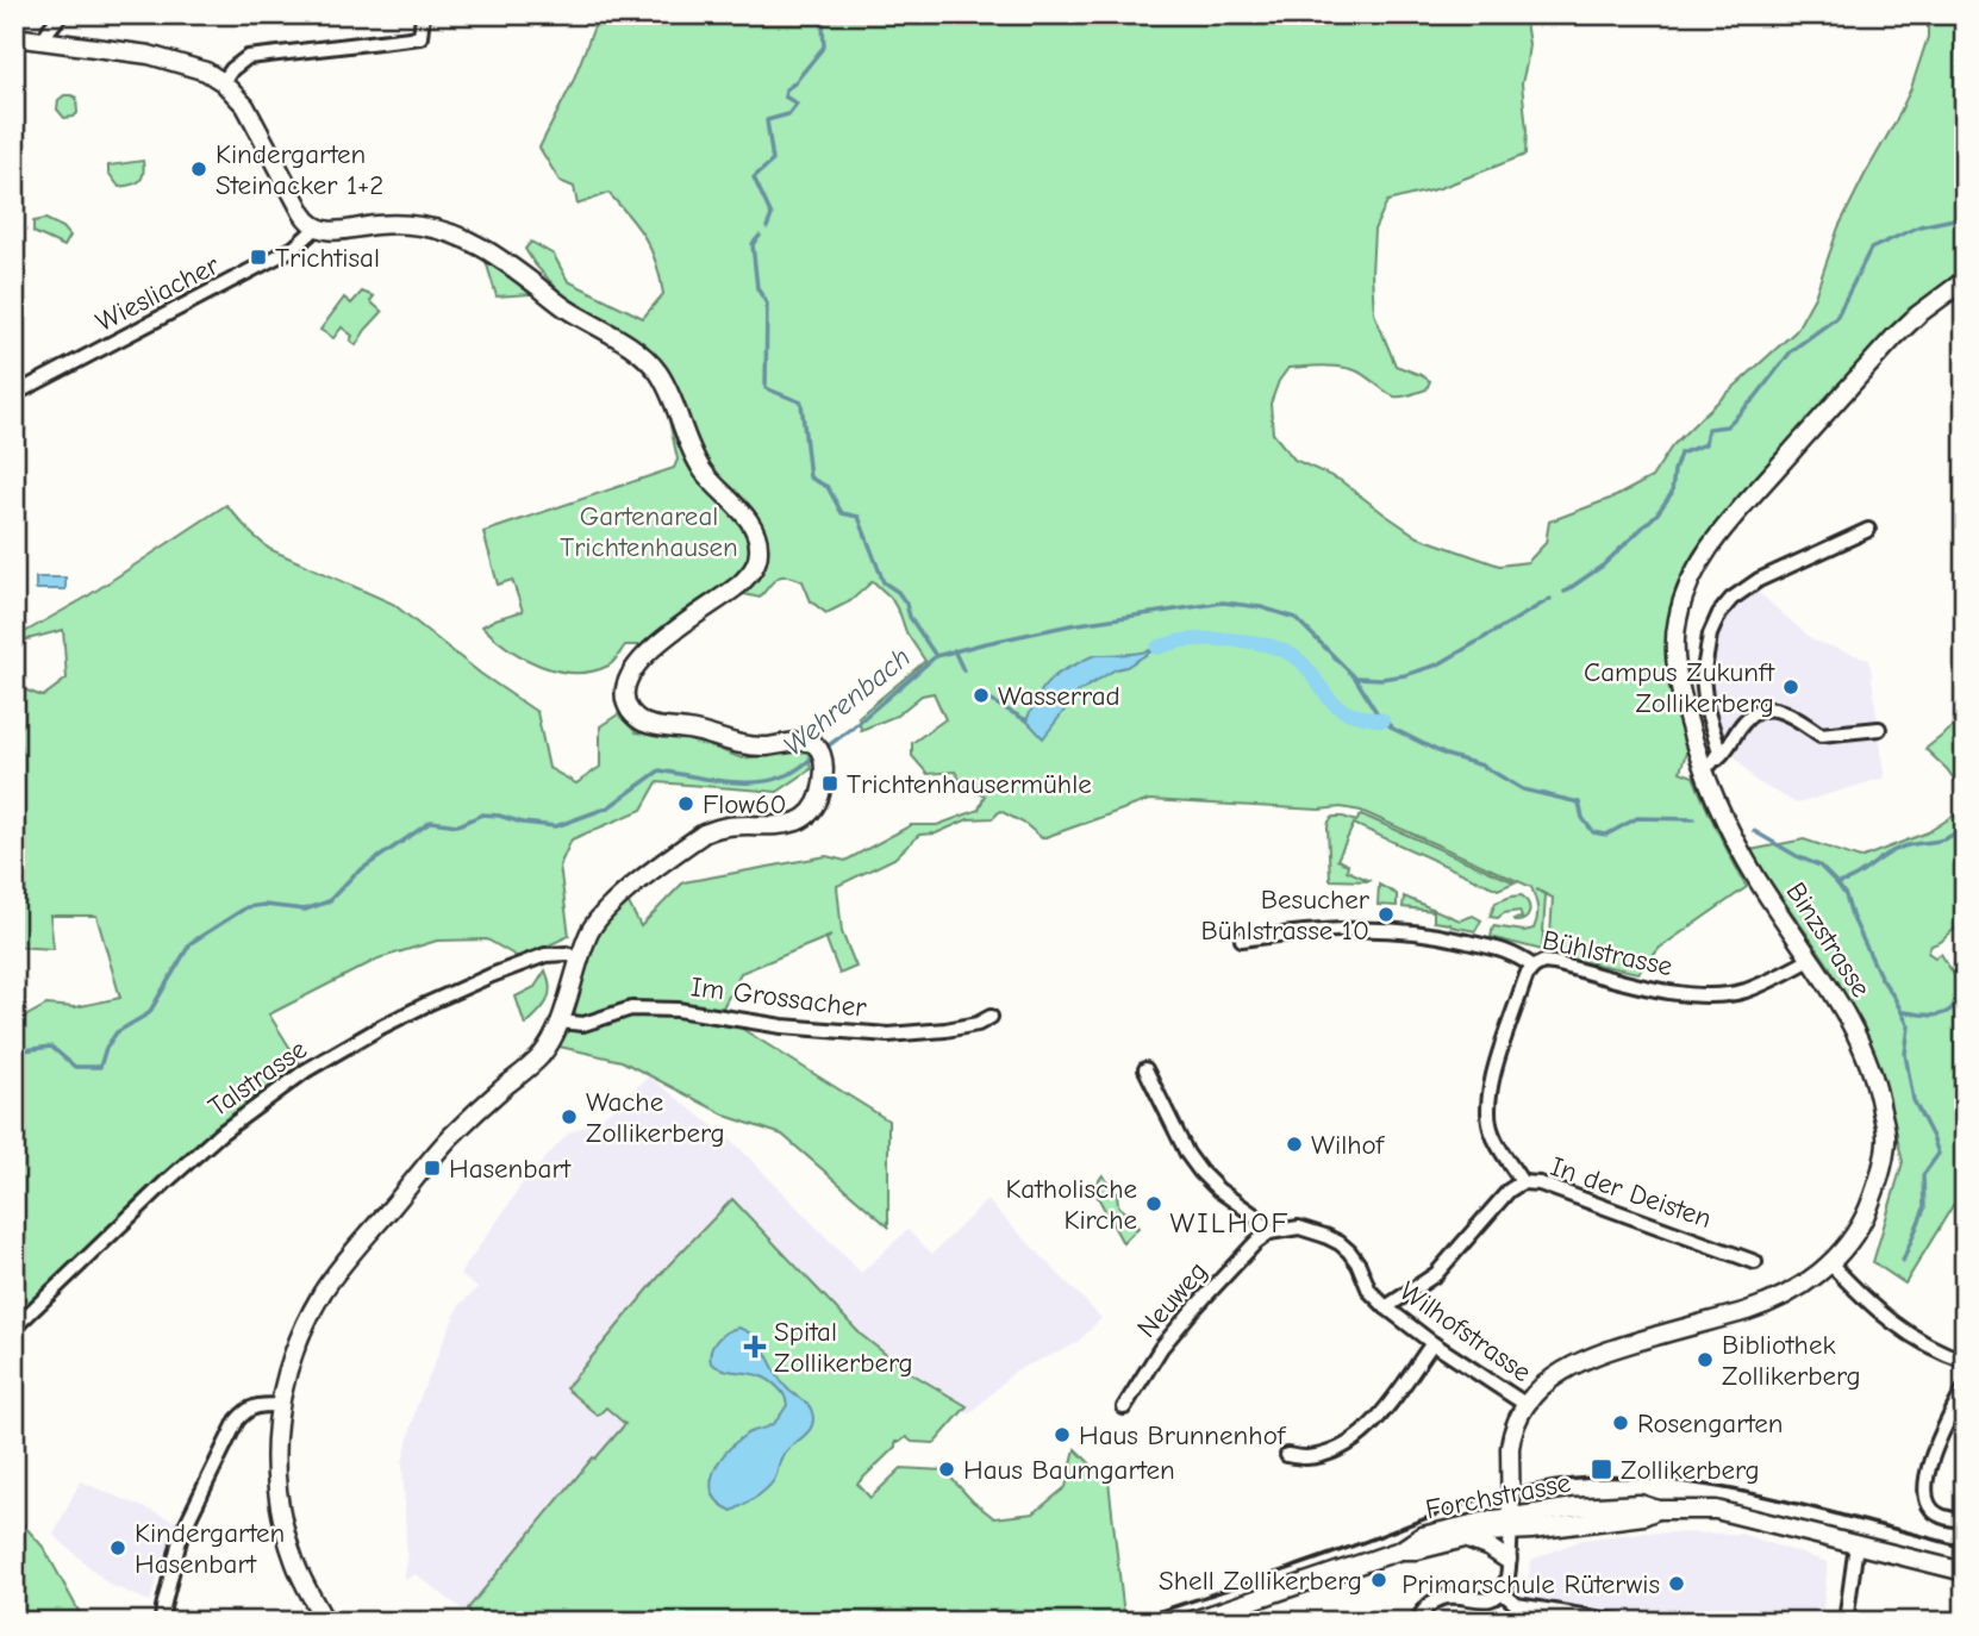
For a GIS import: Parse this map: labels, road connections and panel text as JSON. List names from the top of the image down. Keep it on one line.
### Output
{"streets":{"main road":["Binzstrasse","Forchstrasse"],"street":["Wiesliacher","Bühlstrasse","Im Grossacher","Talstrasse","In der Deisten","Neuweg","Wilhofstrasse"]},"crossings":[["Binzstrasse","Bühlstrasse"],["Binzstrasse","Wilhofstrasse"],["Binzstrasse","Forchstrasse"],["Bühlstrasse","In der Deisten"],["Neuweg","Wilhofstrasse"]],"districts":["WILHOF"],"water":["Wehrenbach"],"parks":["Gartenareal Trichtenhausen"],"places":{"other":["Kindergarten Steinacker 1+2","Campus Zukunft Zollikerberg","Wasserrad","Flow60","Besucher Bühlstrasse 10","Wache Zollikerberg","Wilhof","Katholische Kirche","Bibliothek Zollikerberg","Rosengarten","Haus Brunnenhof","Haus Baumgarten","Kindergarten Hasenbart","Shell Zollikerberg","Primarschule Rüterwis"],"transit":["Trichtisal","Trichtenhausermühle","Hasenbart","Zollikerberg"],"health":["Spital Zollikerberg"]}}
